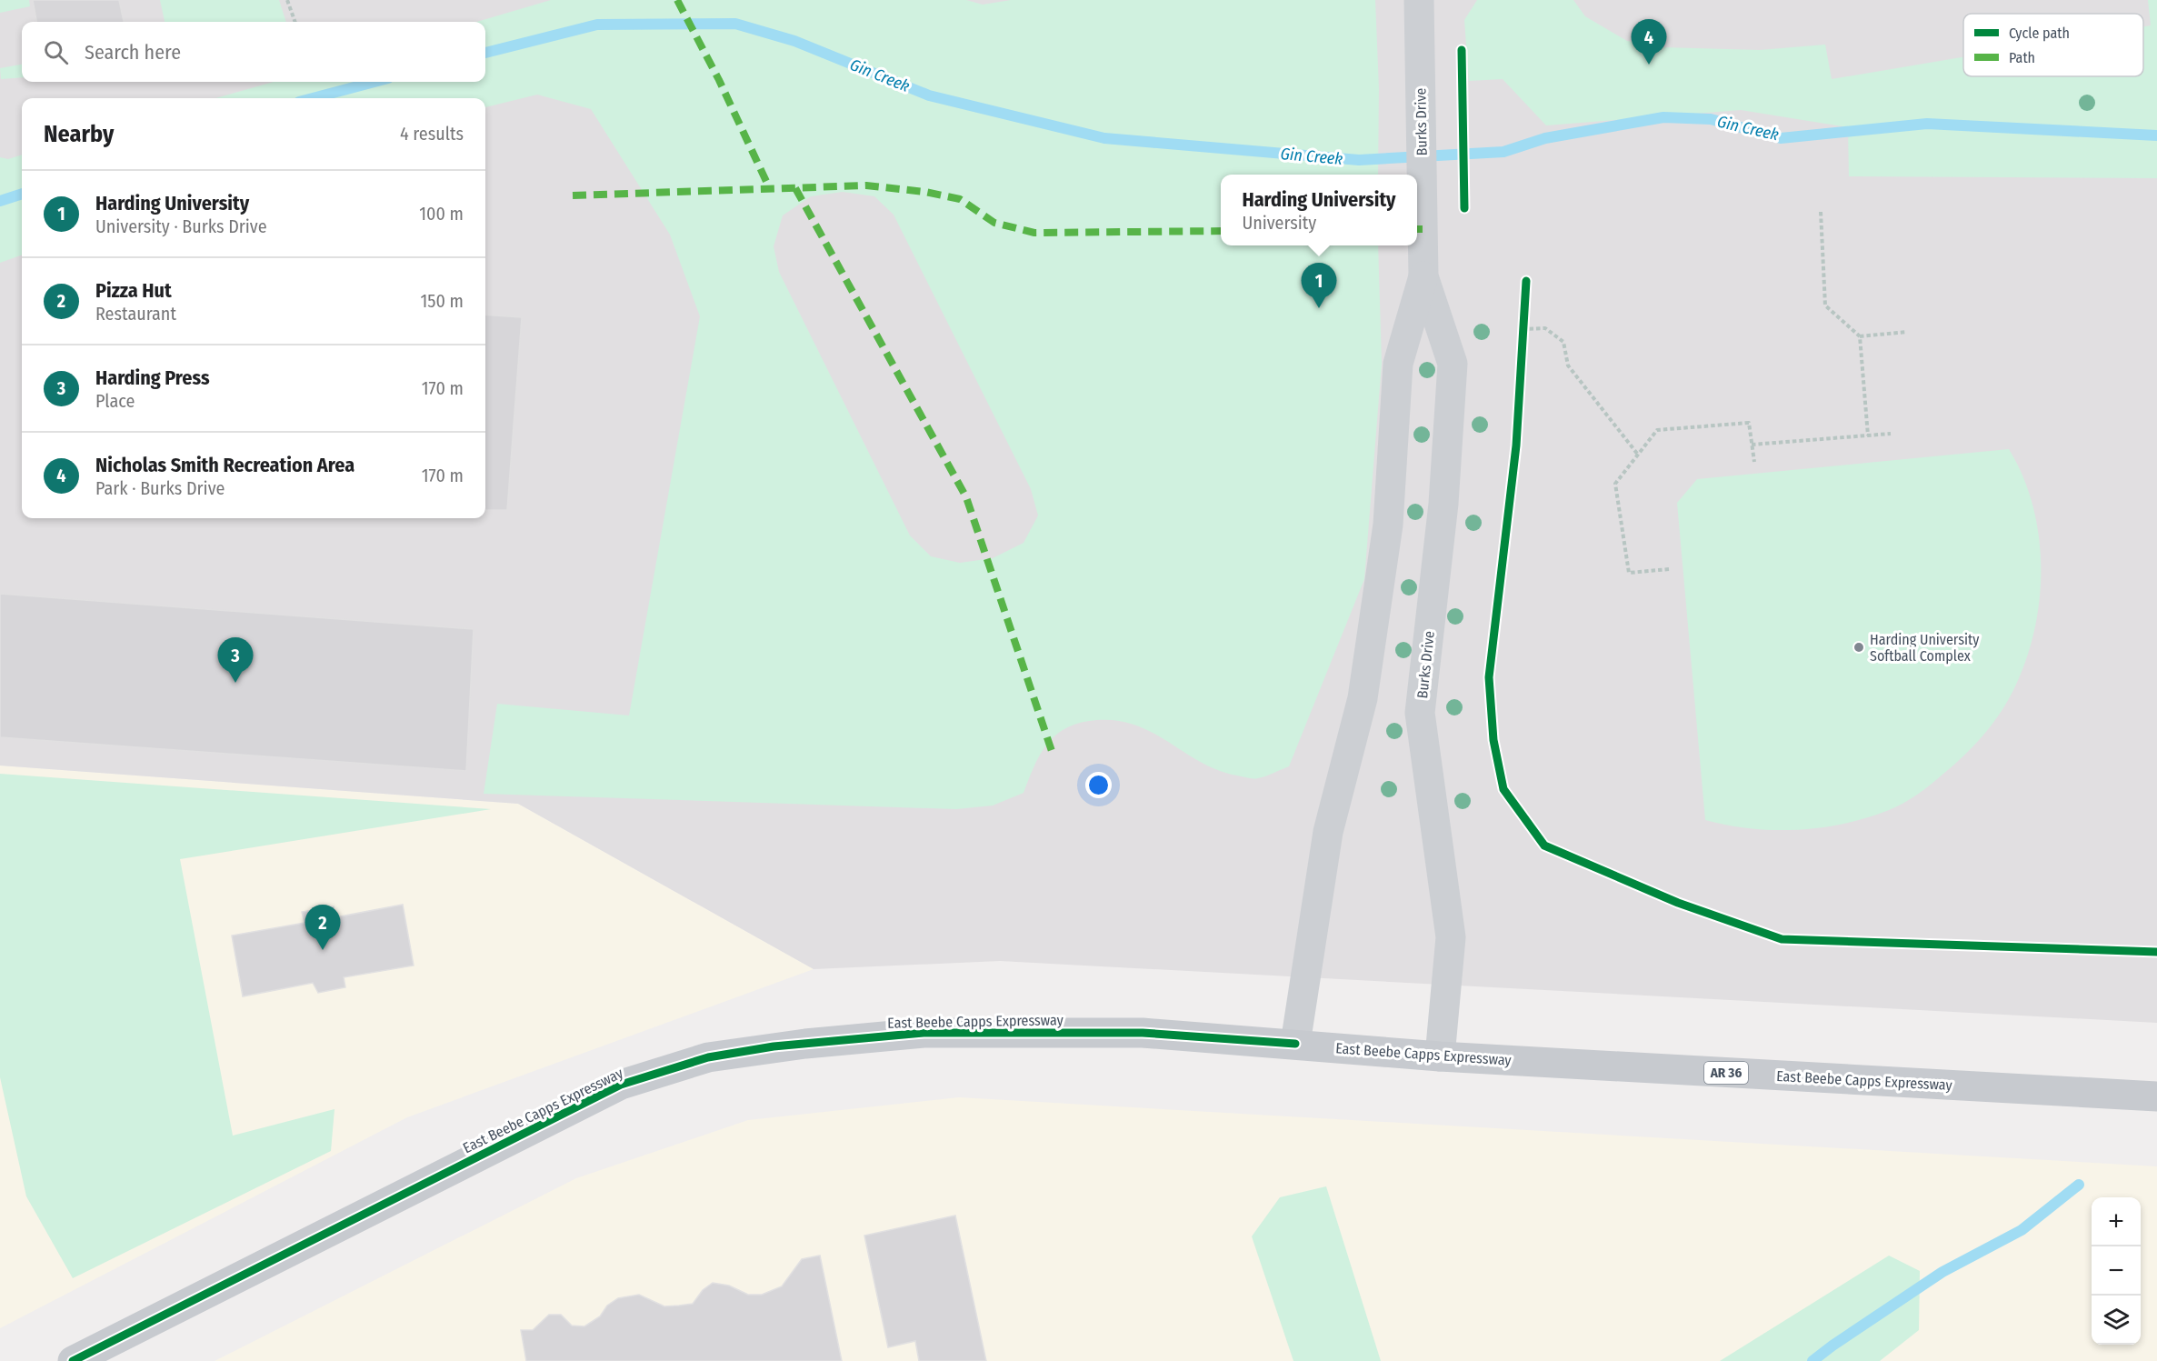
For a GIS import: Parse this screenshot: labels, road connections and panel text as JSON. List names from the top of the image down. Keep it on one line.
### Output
{"streets":{"main road":["East Beebe Capps Expressway","AR 36"],"street":["Burks Drive"]},"crossings":[["Burks Drive","East Beebe Capps Expressway"]],"water":["Gin Creek"],"places":["Harding University Softball Complex"],"legend":["Cycle path","Path"],"page":{"pins":["4","1","3","2"],"search":"Search here","heading":["Nearby","4 results"],"list":[{"mark":"1","name":"Harding University","note":"University · Burks Drive","value":"100 m"},{"mark":"2","name":"Pizza Hut","note":"Restaurant","value":"150 m"},{"mark":"3","name":"Harding Press","note":"Place","value":"170 m"},{"mark":"4","name":"Nicholas Smith Recreation Area","note":"Park · Burks Drive","value":"170 m"}],"popup":["Harding University","University"],"map_buttons":["+","−"]}}
